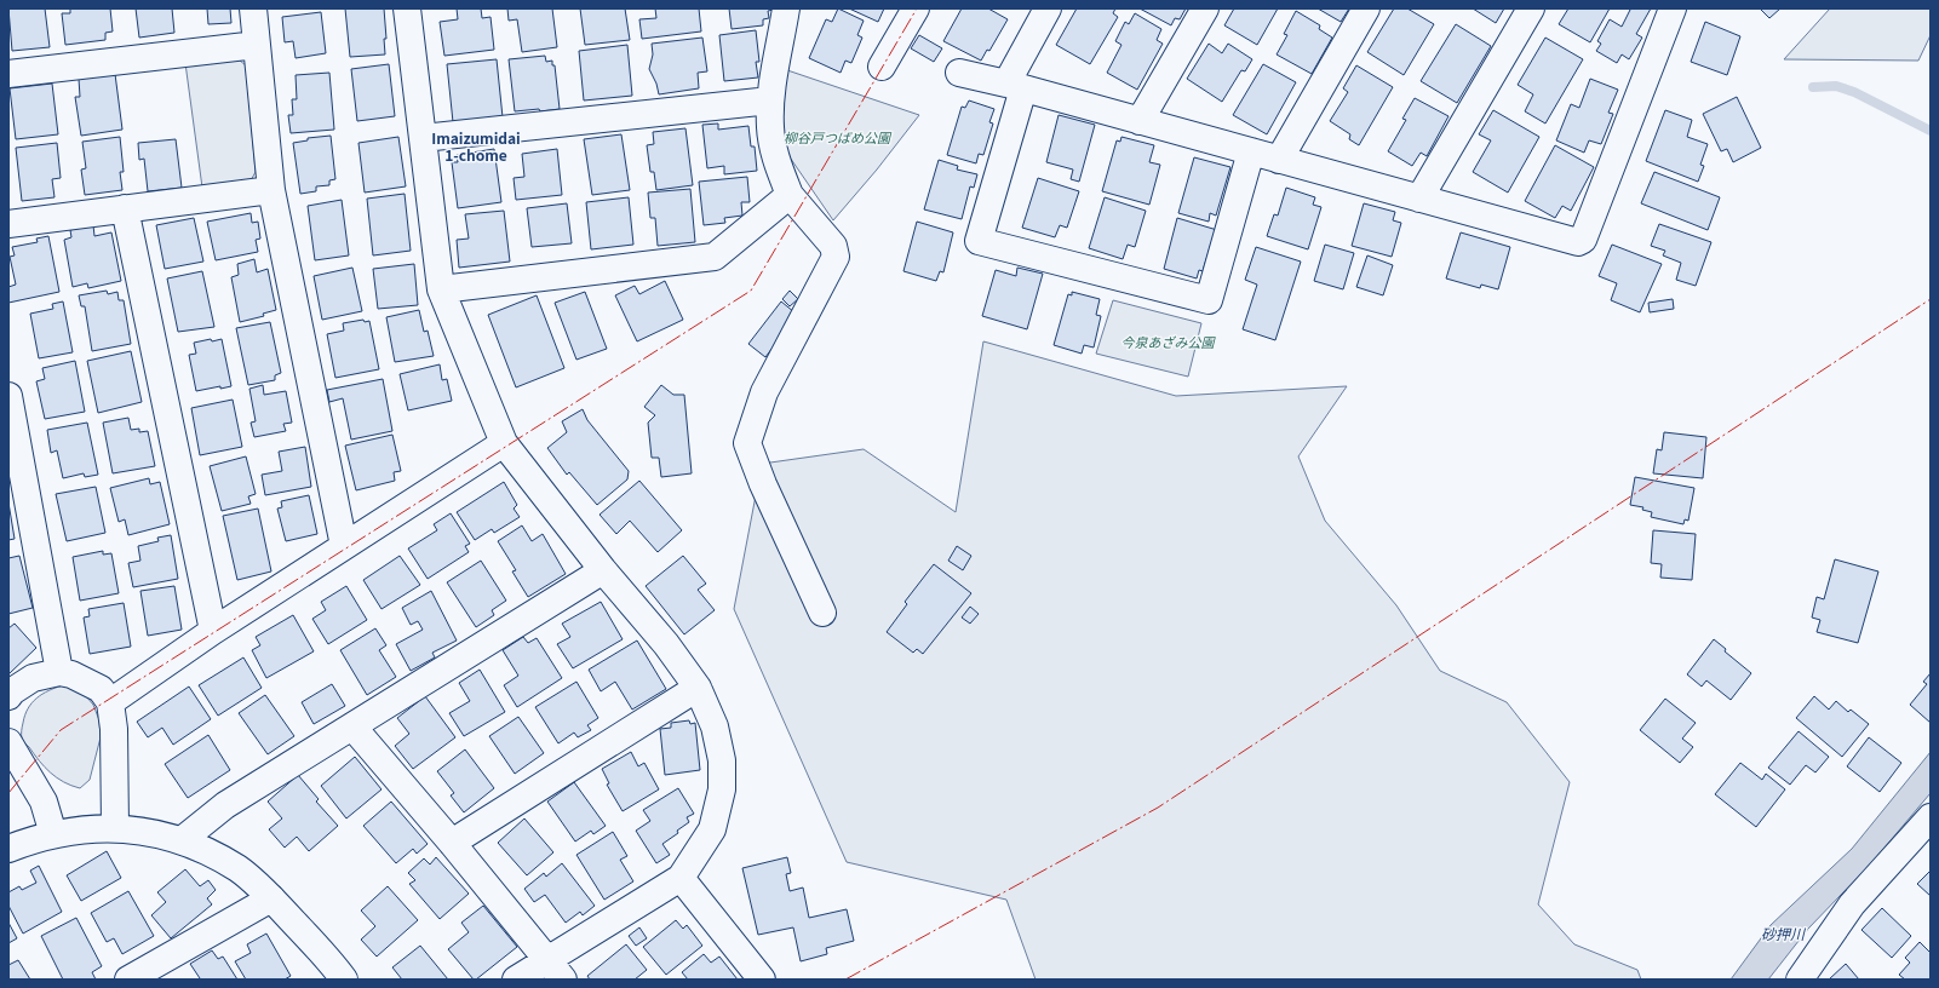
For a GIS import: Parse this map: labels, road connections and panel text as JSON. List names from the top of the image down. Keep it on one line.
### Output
{"districts":["Imaizumidai 1-chome"],"water":["砂押川"],"parks":["柳谷戸つばめ公園","今泉あざみ公園"]}
